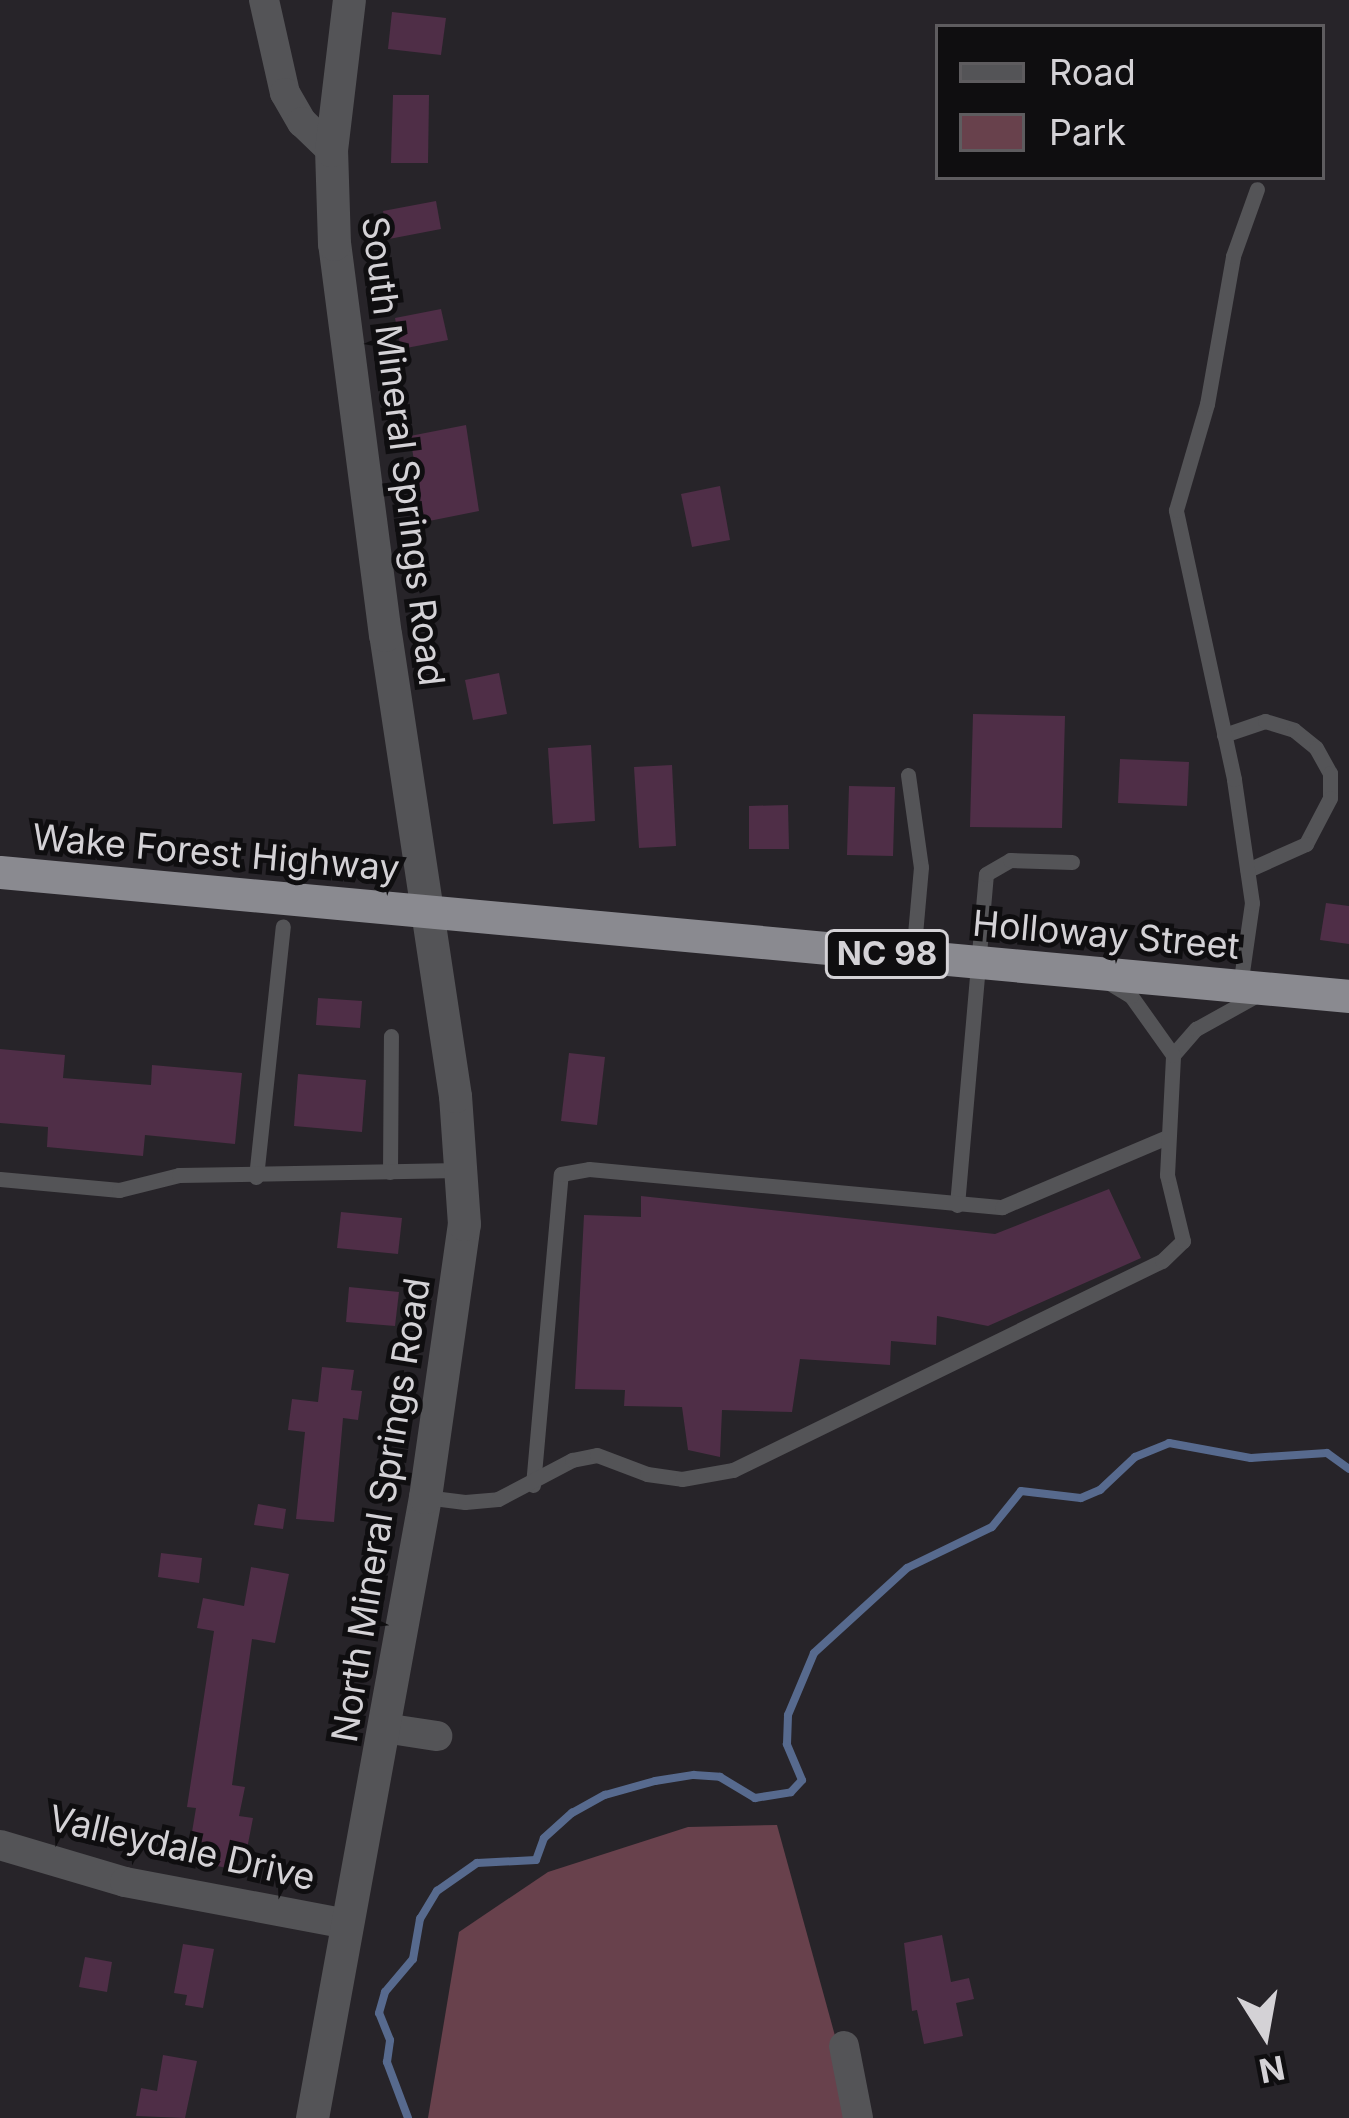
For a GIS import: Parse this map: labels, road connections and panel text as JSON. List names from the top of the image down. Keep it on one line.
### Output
{"streets":{"highway":["Wake Forest Highway","Holloway Street","NC 98"],"street":["South Mineral Springs Road","North Mineral Springs Road","Valleydale Drive"]},"crossings":[["South Mineral Springs Road","Wake Forest Highway"],["South Mineral Springs Road","Holloway Street"],["South Mineral Springs Road","North Mineral Springs Road"],["Wake Forest Highway","Holloway Street"],["Wake Forest Highway","North Mineral Springs Road"],["Holloway Street","North Mineral Springs Road"],["North Mineral Springs Road","Valleydale Drive"]],"legend":["Road","Park"],"north":"bottom"}
